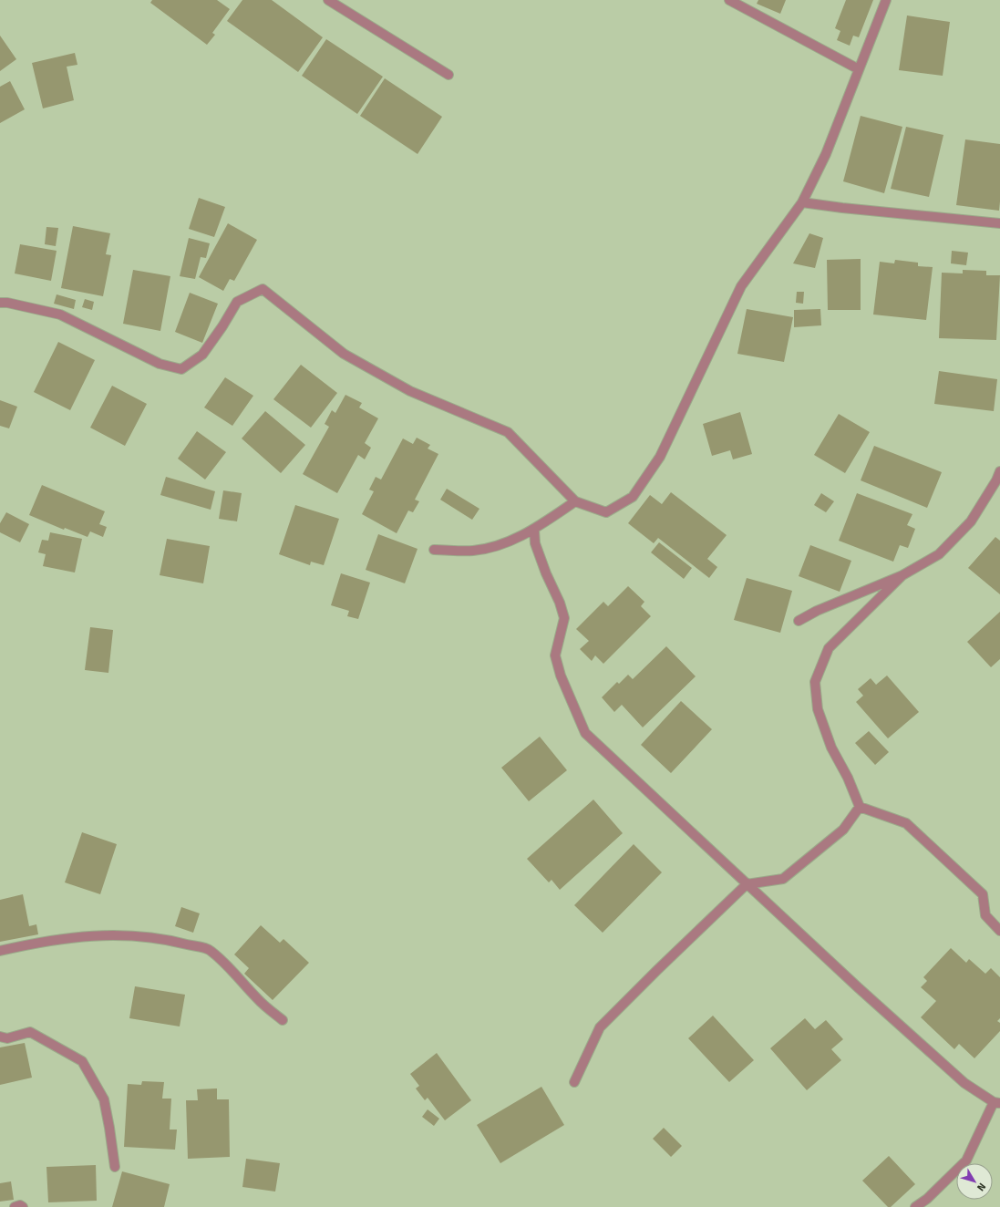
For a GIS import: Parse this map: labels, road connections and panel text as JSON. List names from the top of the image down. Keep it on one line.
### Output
{"north":"bottom right"}
